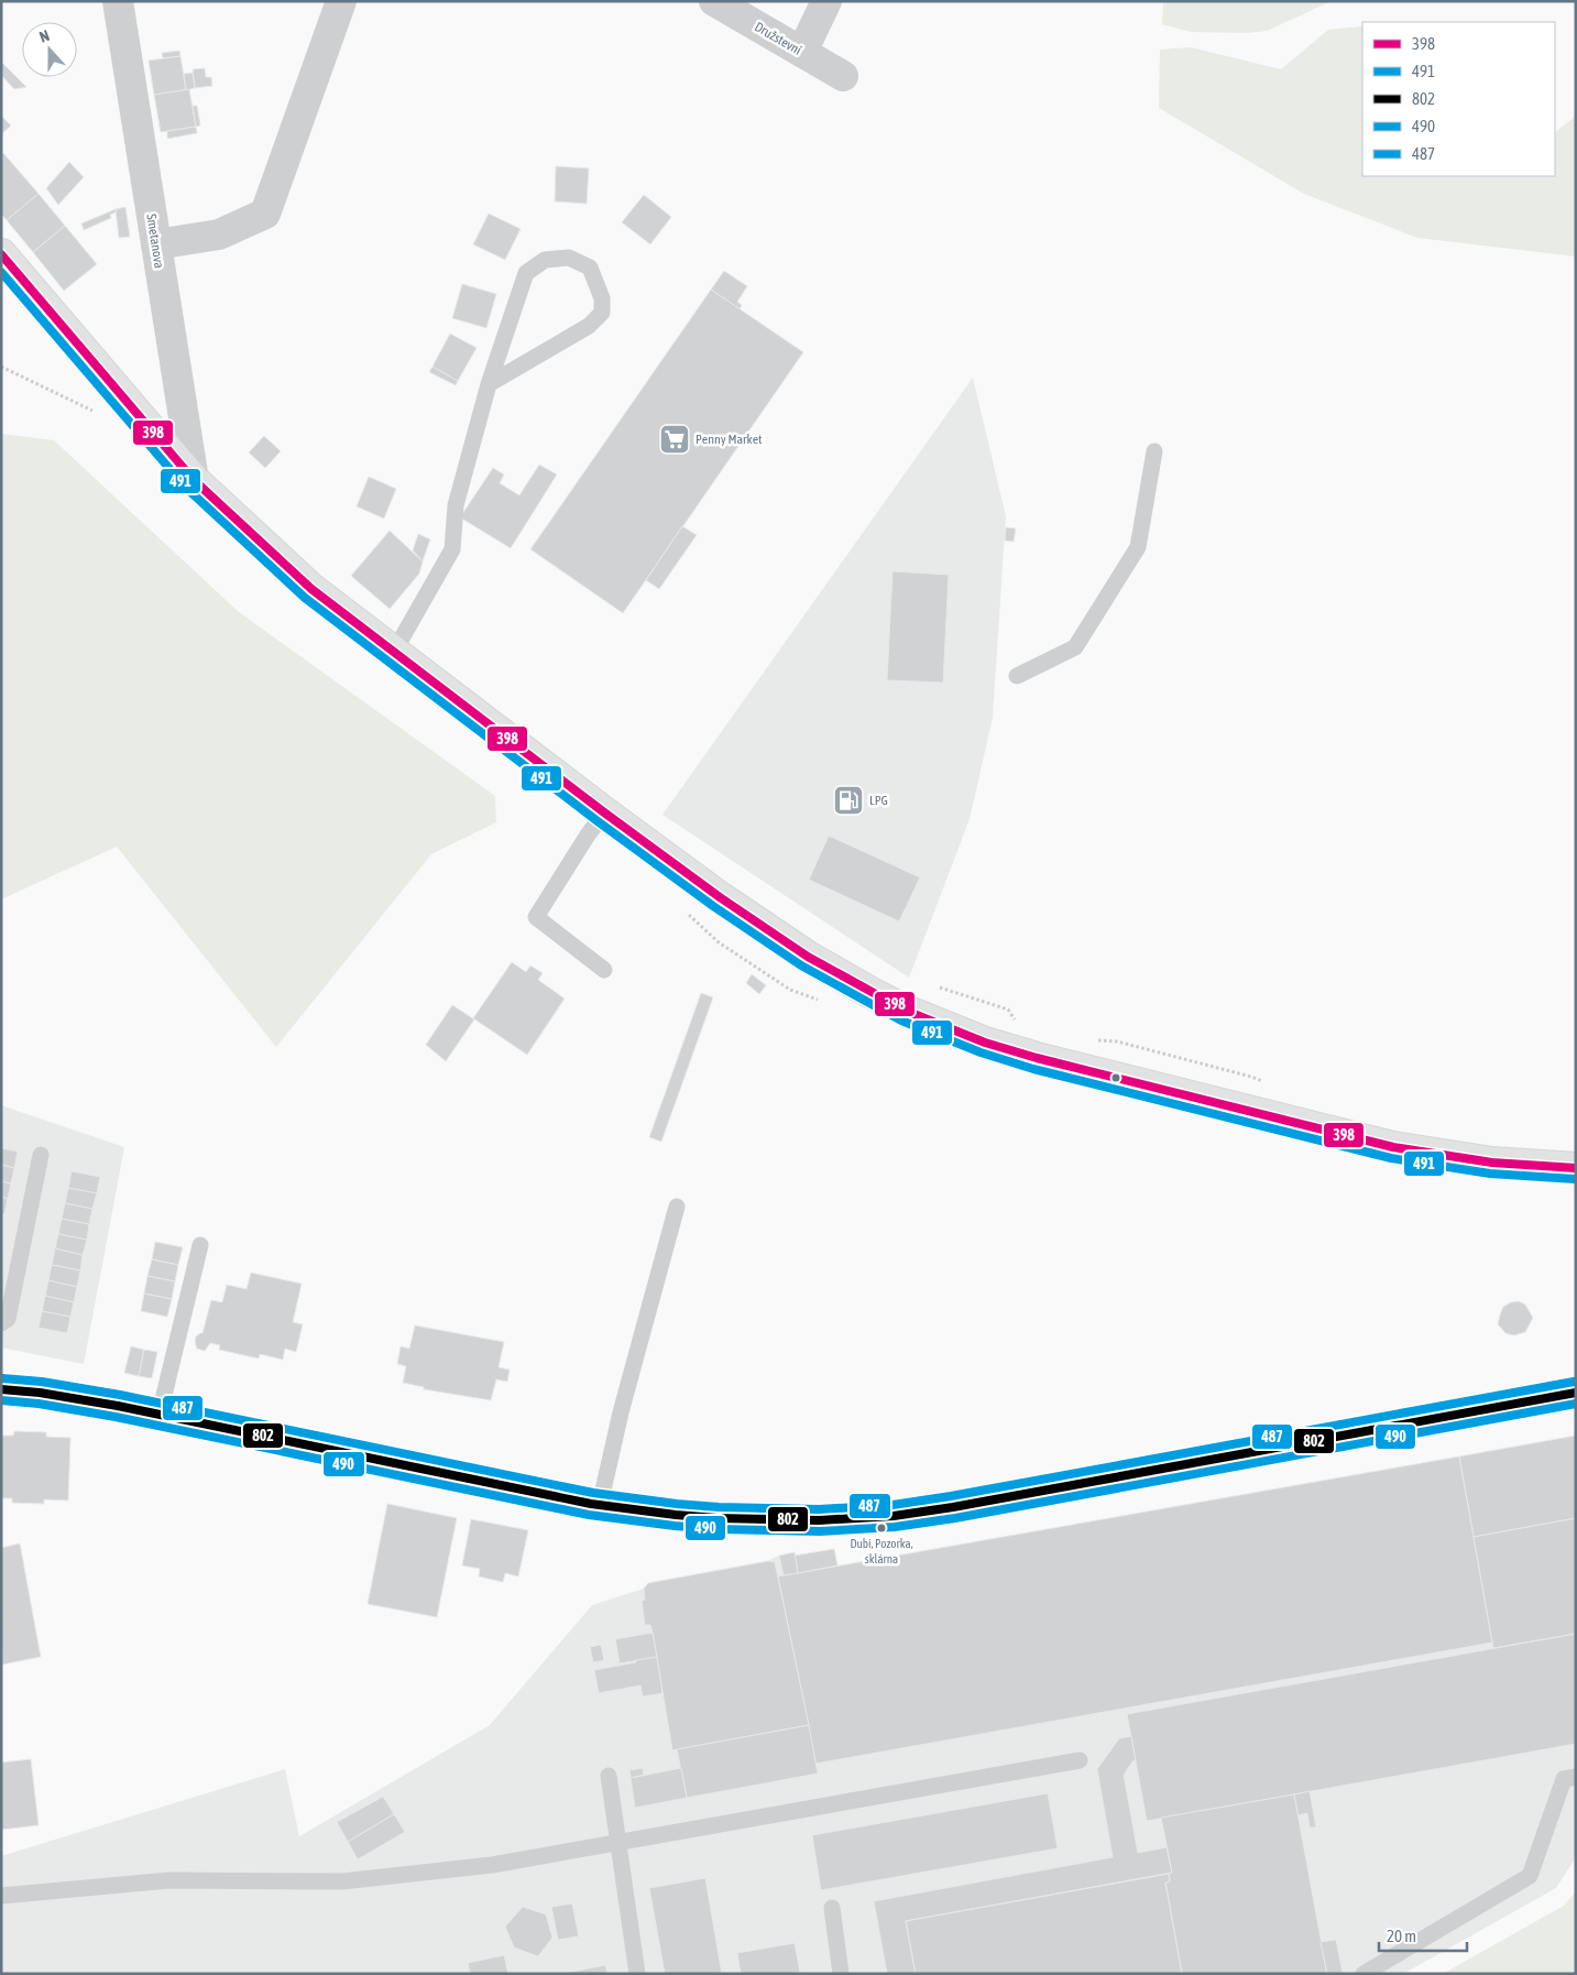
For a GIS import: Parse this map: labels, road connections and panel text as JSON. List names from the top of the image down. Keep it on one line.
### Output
{"streets":{"street":["Družstevní","Smetanova"]},"places":{"supermarket":["Penny Market"],"fuel station":["LPG"],"other":["Dubí, Pozorka, sklárna"]},"lines":["transit line 398","transit line 491","transit line 487","transit line 802","transit line 490"],"legend":["398","491","802","490","487"],"scale_bar":"20 m","north":"top"}
